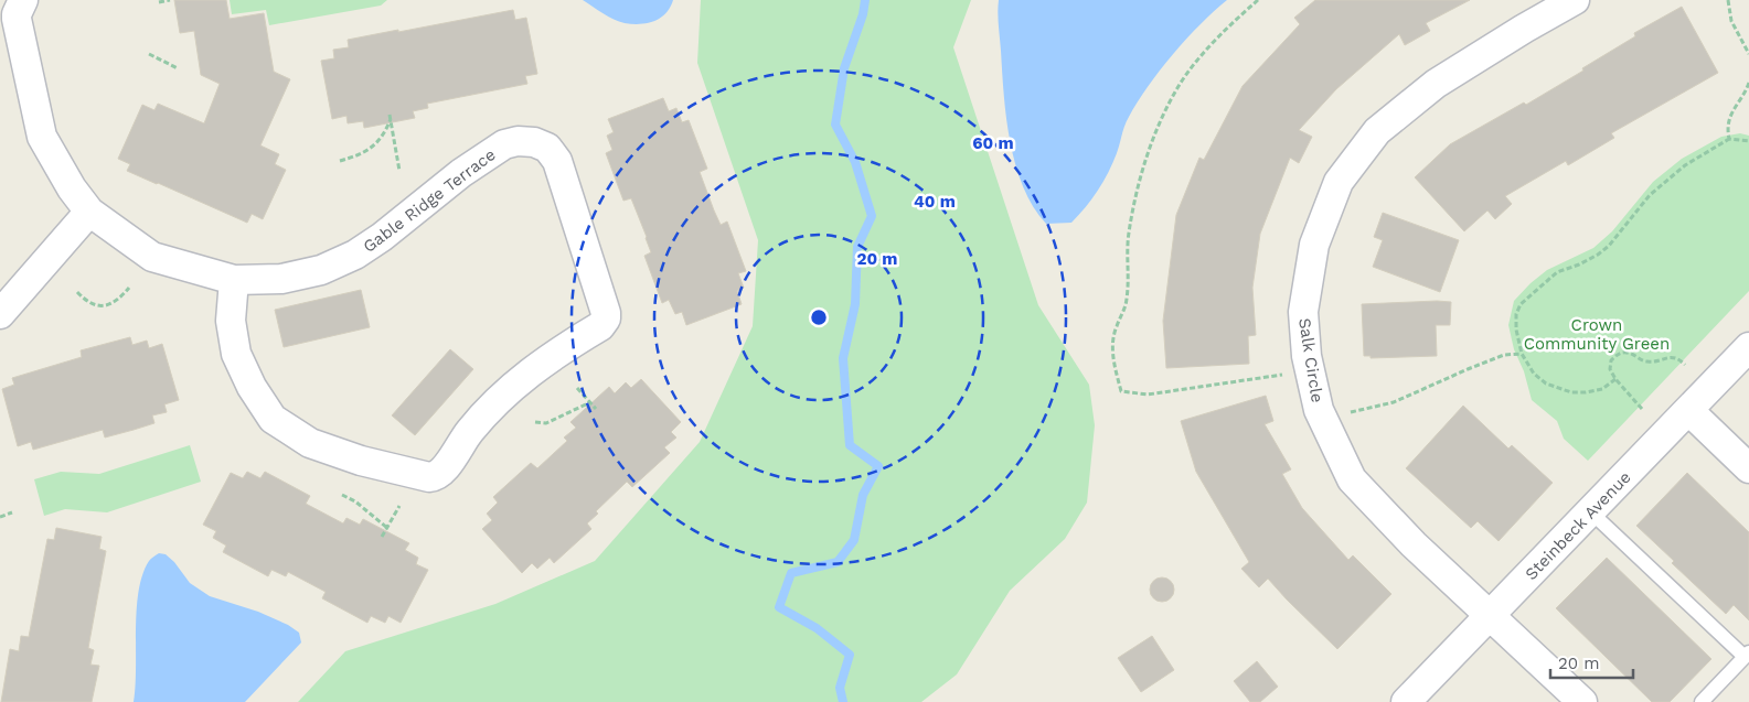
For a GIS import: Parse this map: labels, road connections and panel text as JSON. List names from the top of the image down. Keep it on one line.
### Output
{"streets":{"street":["Gable Ridge Terrace","Salk Circle","Steinbeck Avenue"]},"crossings":[["Salk Circle","Steinbeck Avenue"]],"parks":["Crown Community Green"],"scale_bar":"20 m","rings":["60 m","40 m","20 m"]}
